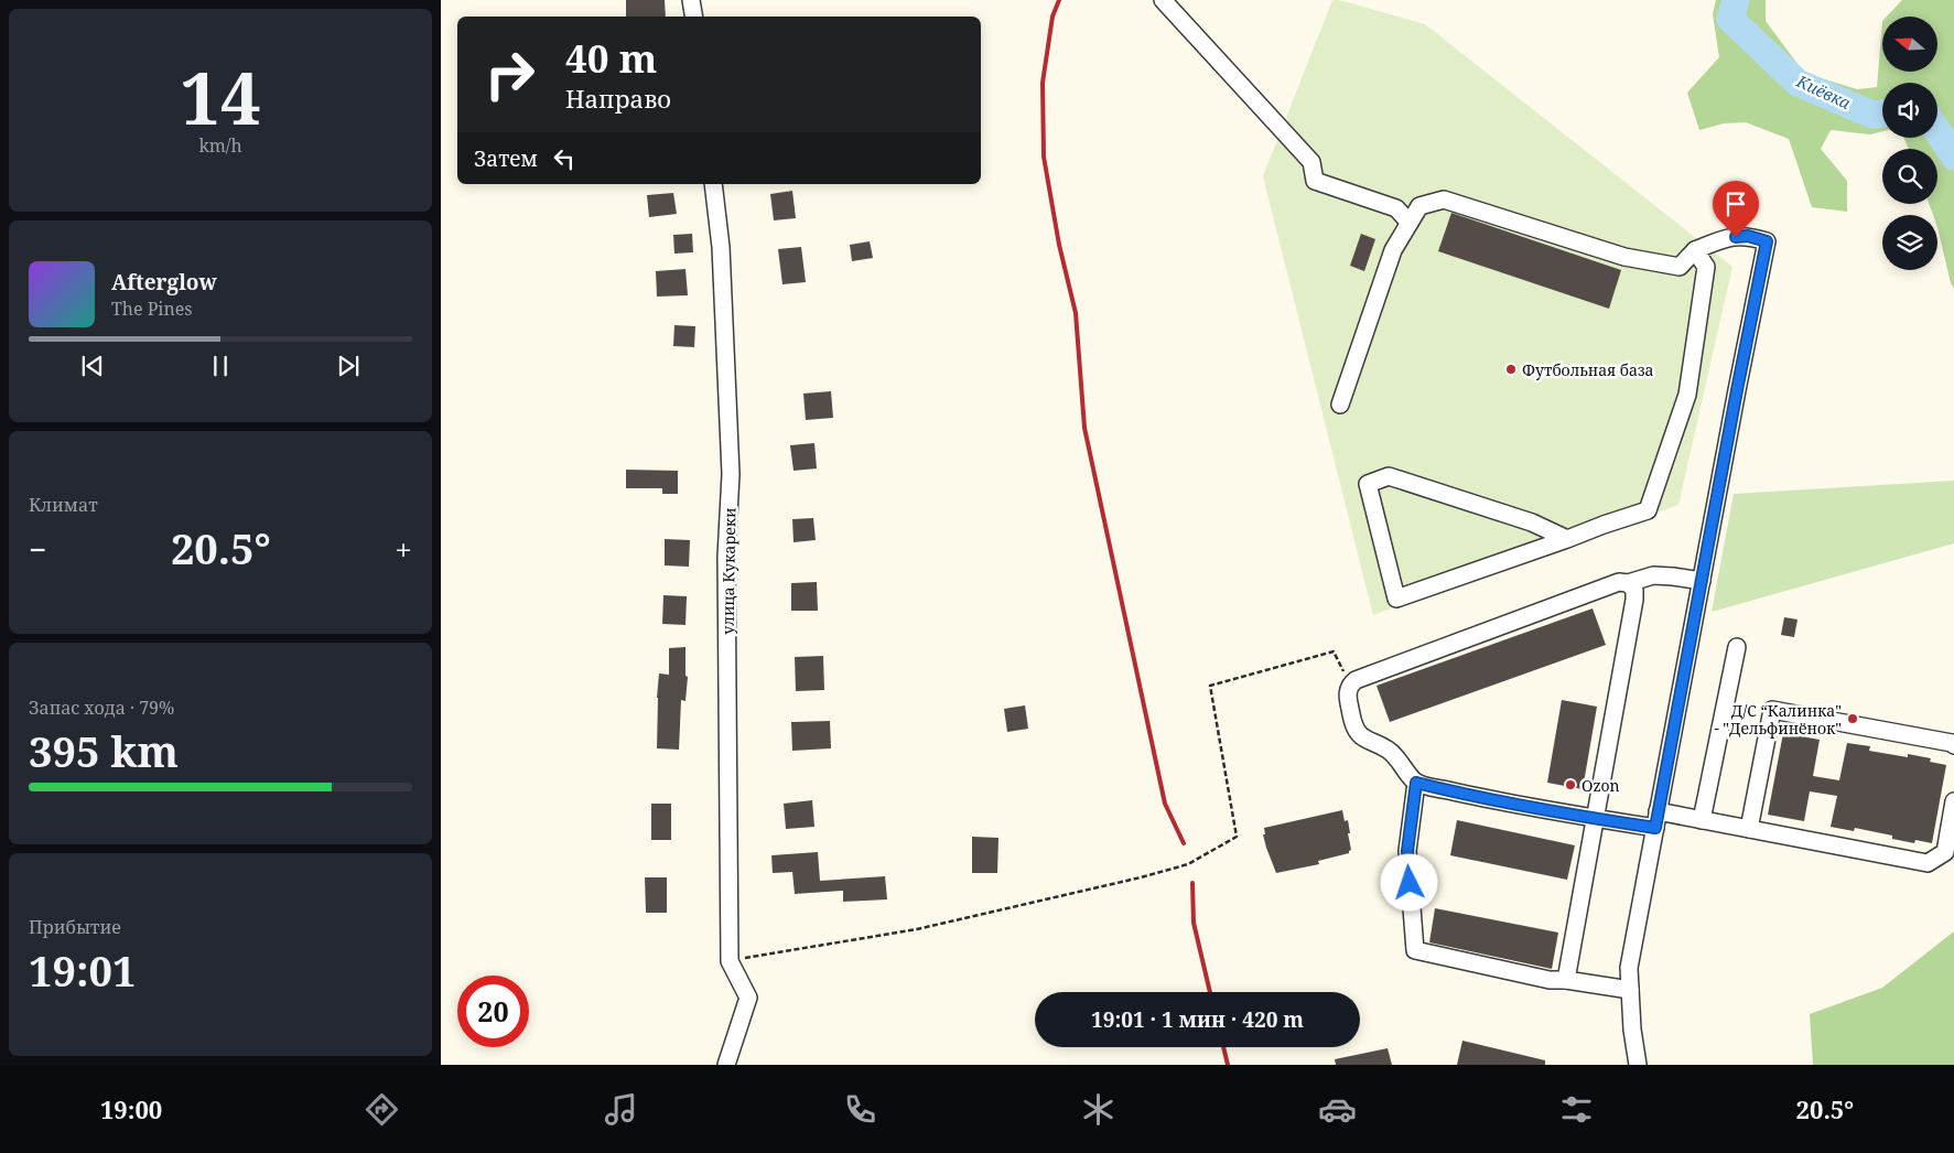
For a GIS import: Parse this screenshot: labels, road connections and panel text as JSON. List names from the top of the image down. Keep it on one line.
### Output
{"streets":{"street":["улица Кукареки"]},"water":["Киёвка"],"places":["Футбольная база","Д/С “Калинка\" - \"Дельфинёнок\"","Ozon"],"north":"left","page":{"tile":[["14","km/h"],"Климат",["Запас хода · 79%","395 km"],["Прибытие","19:01"]],"turn":["40 m","Направо"],"then":"Затем","song":["Afterglow","The Pines"],"heat":["−","20.5°","+"],"limit":"20","trip":"19:01 · 1 мин · 420 m","tabs":["19:00","20.5°"]}}
